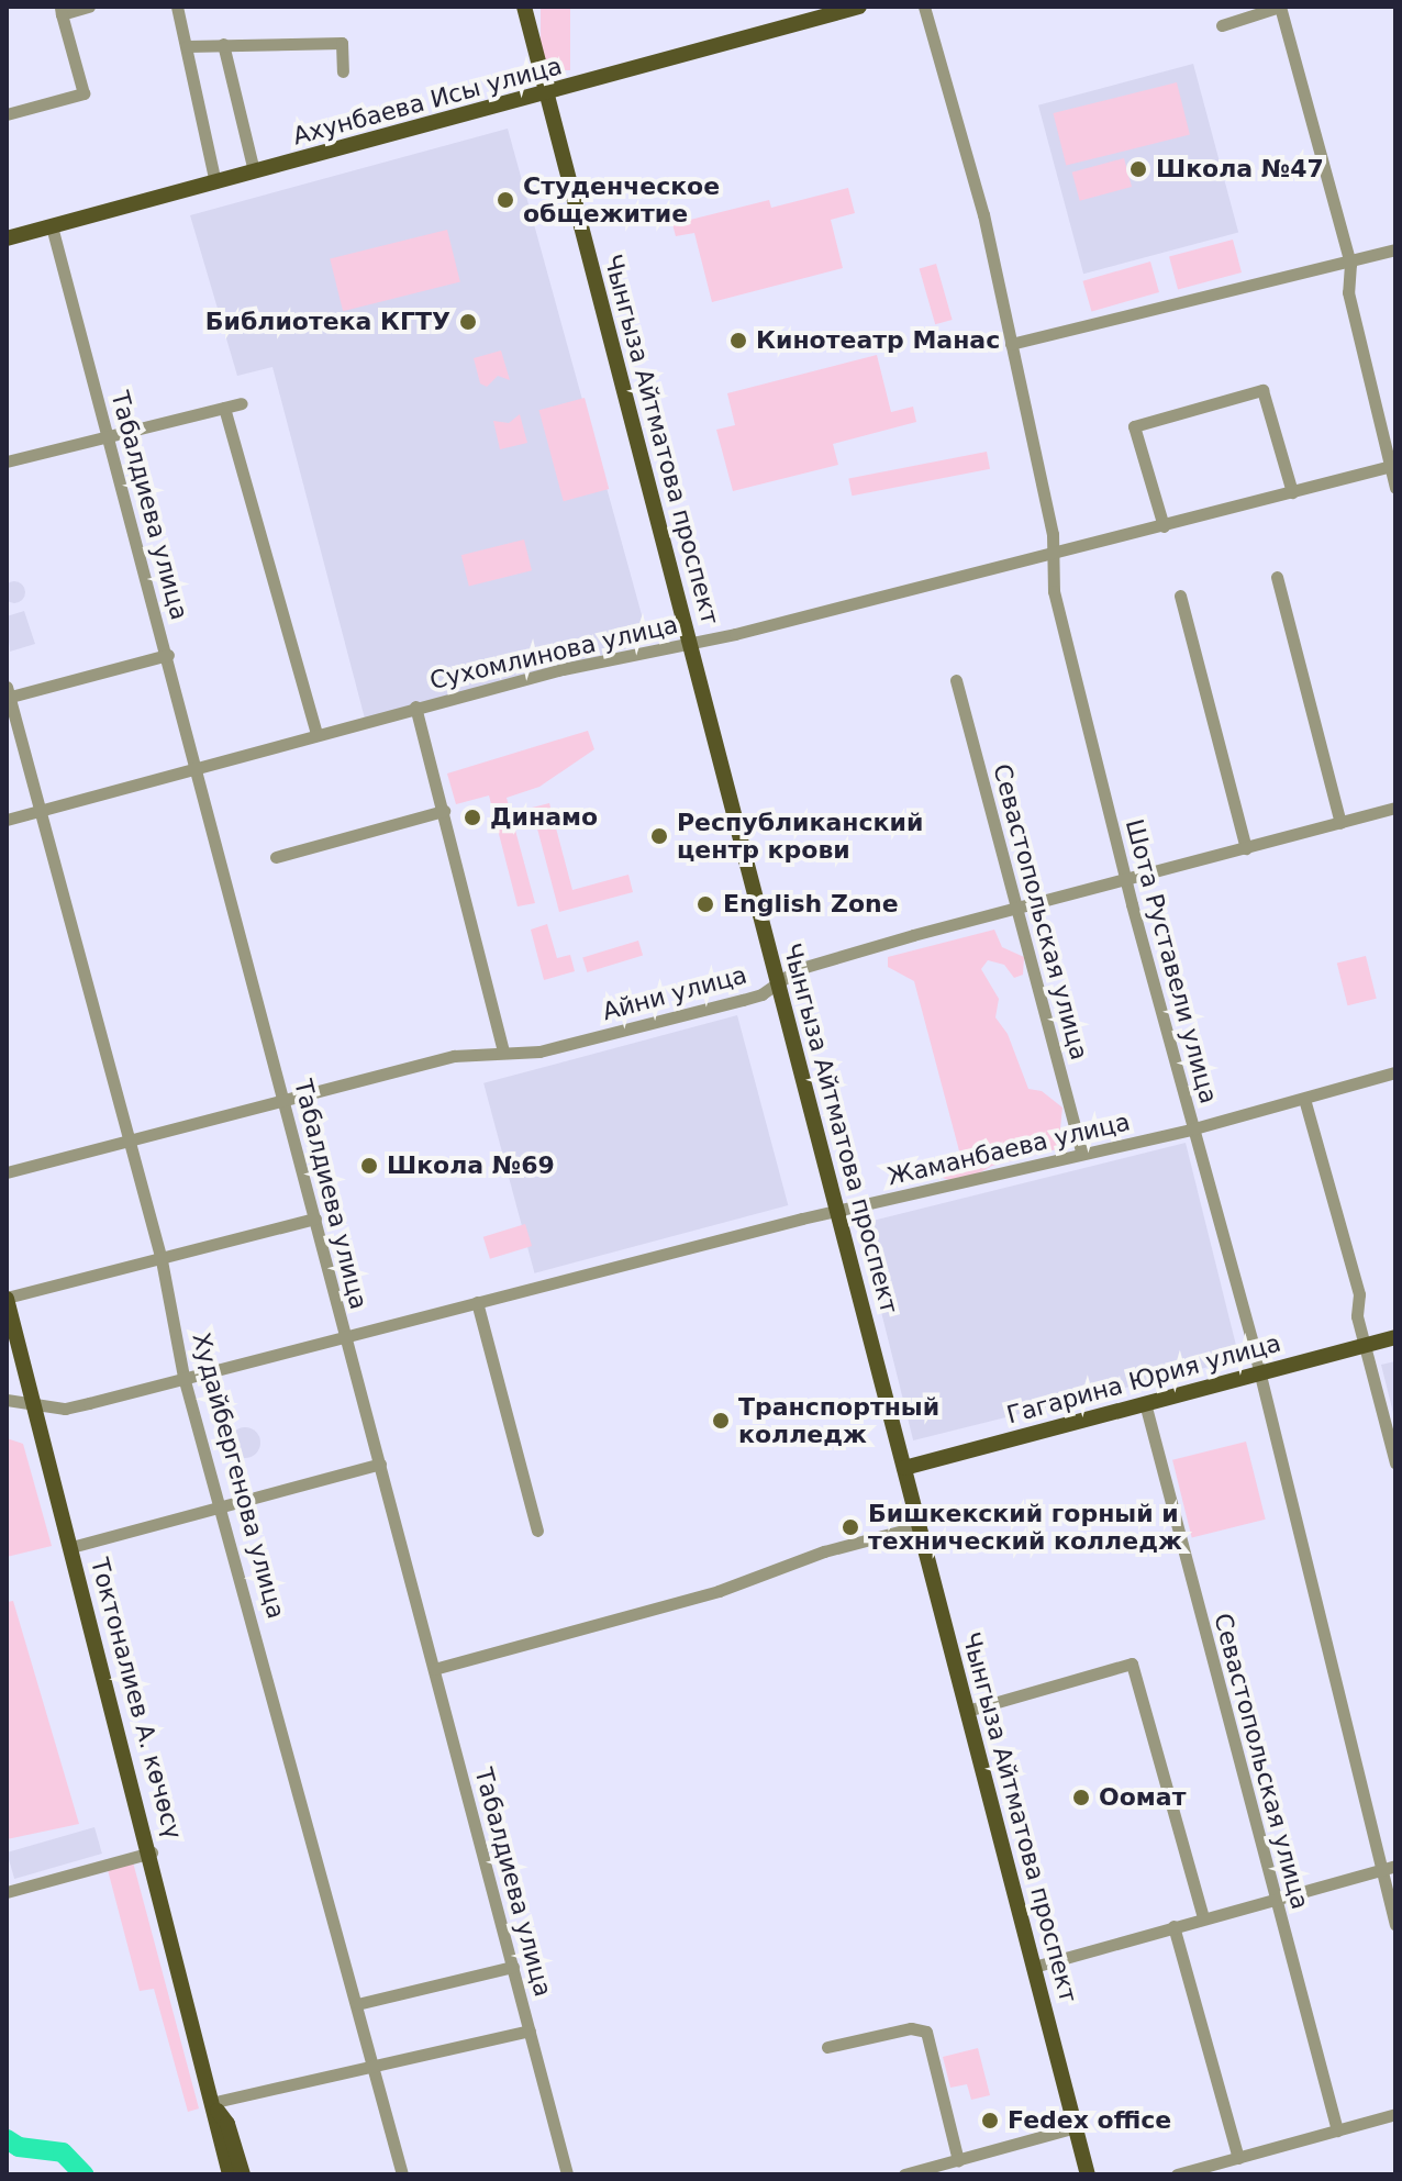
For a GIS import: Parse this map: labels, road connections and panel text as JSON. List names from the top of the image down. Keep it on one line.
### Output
{"streets":{"main road":["Ахунбаева Исы улица","Чынгыза Айтматова проспект","Гагарина Юрия улица","Токтоналиев А. көчөсү"],"street":["Табалдиева улица","Сухомлинова улица","Севастопольская улица","Шота Руставели улица","Айни улица","Жаманбаева улица","Худайбергенова улица"]},"crossings":[["Ахунбаева Исы улица","Чынгыза Айтматова проспект"],["Ахунбаева Исы улица","Табалдиева улица"],["Чынгыза Айтматова проспект","Сухомлинова улица"],["Чынгыза Айтматова проспект","Айни улица"],["Чынгыза Айтматова проспект","Жаманбаева улица"],["Чынгыза Айтматова проспект","Гагарина Юрия улица"],["Табалдиева улица","Сухомлинова улица"],["Табалдиева улица","Айни улица"],["Табалдиева улица","Жаманбаева улица"],["Сухомлинова улица","Шота Руставели улица"],["Сухомлинова улица","Худайбергенова улица"],["Севастопольская улица","Айни улица"],["Севастопольская улица","Жаманбаева улица"],["Севастопольская улица","Гагарина Юрия улица"],["Шота Руставели улица","Айни улица"],["Шота Руставели улица","Жаманбаева улица"],["Шота Руставели улица","Гагарина Юрия улица"],["Айни улица","Худайбергенова улица"],["Жаманбаева улица","Худайбергенова улица"],["Жаманбаева улица","Токтоналиев А. көчөсү"]],"places":["Школа №47","Студенческое общежитие","Библиотека КГТУ","Кинотеатр Манас","Динамо","Республиканский центр крови","English Zone","Школа №69","Транспортный колледж","Бишкекский горный и технический колледж","Оомат","Fedex office"]}
